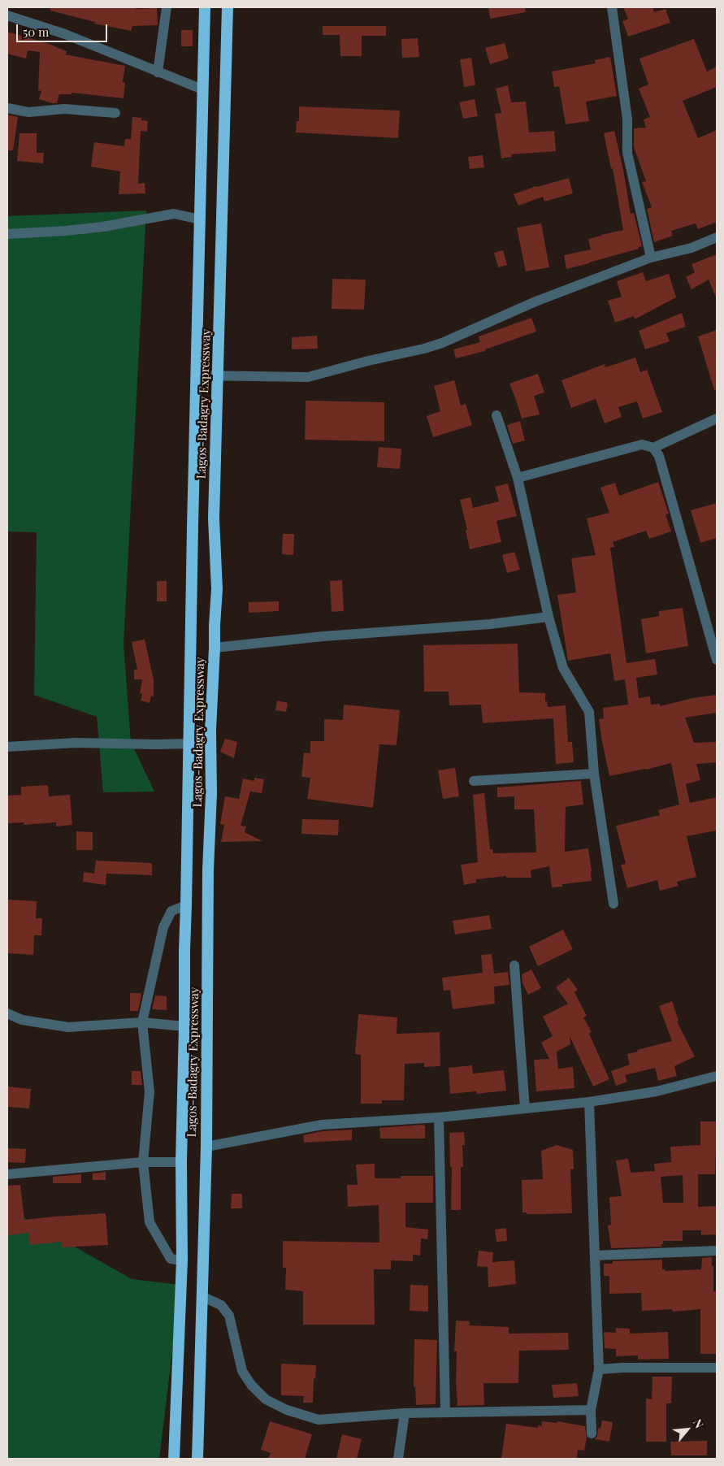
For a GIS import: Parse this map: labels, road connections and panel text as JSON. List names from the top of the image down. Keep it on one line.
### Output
{"streets":{"highway":["Lagos-Badagry Expressway"]},"scale_bar":"50 m","north":"top right"}
